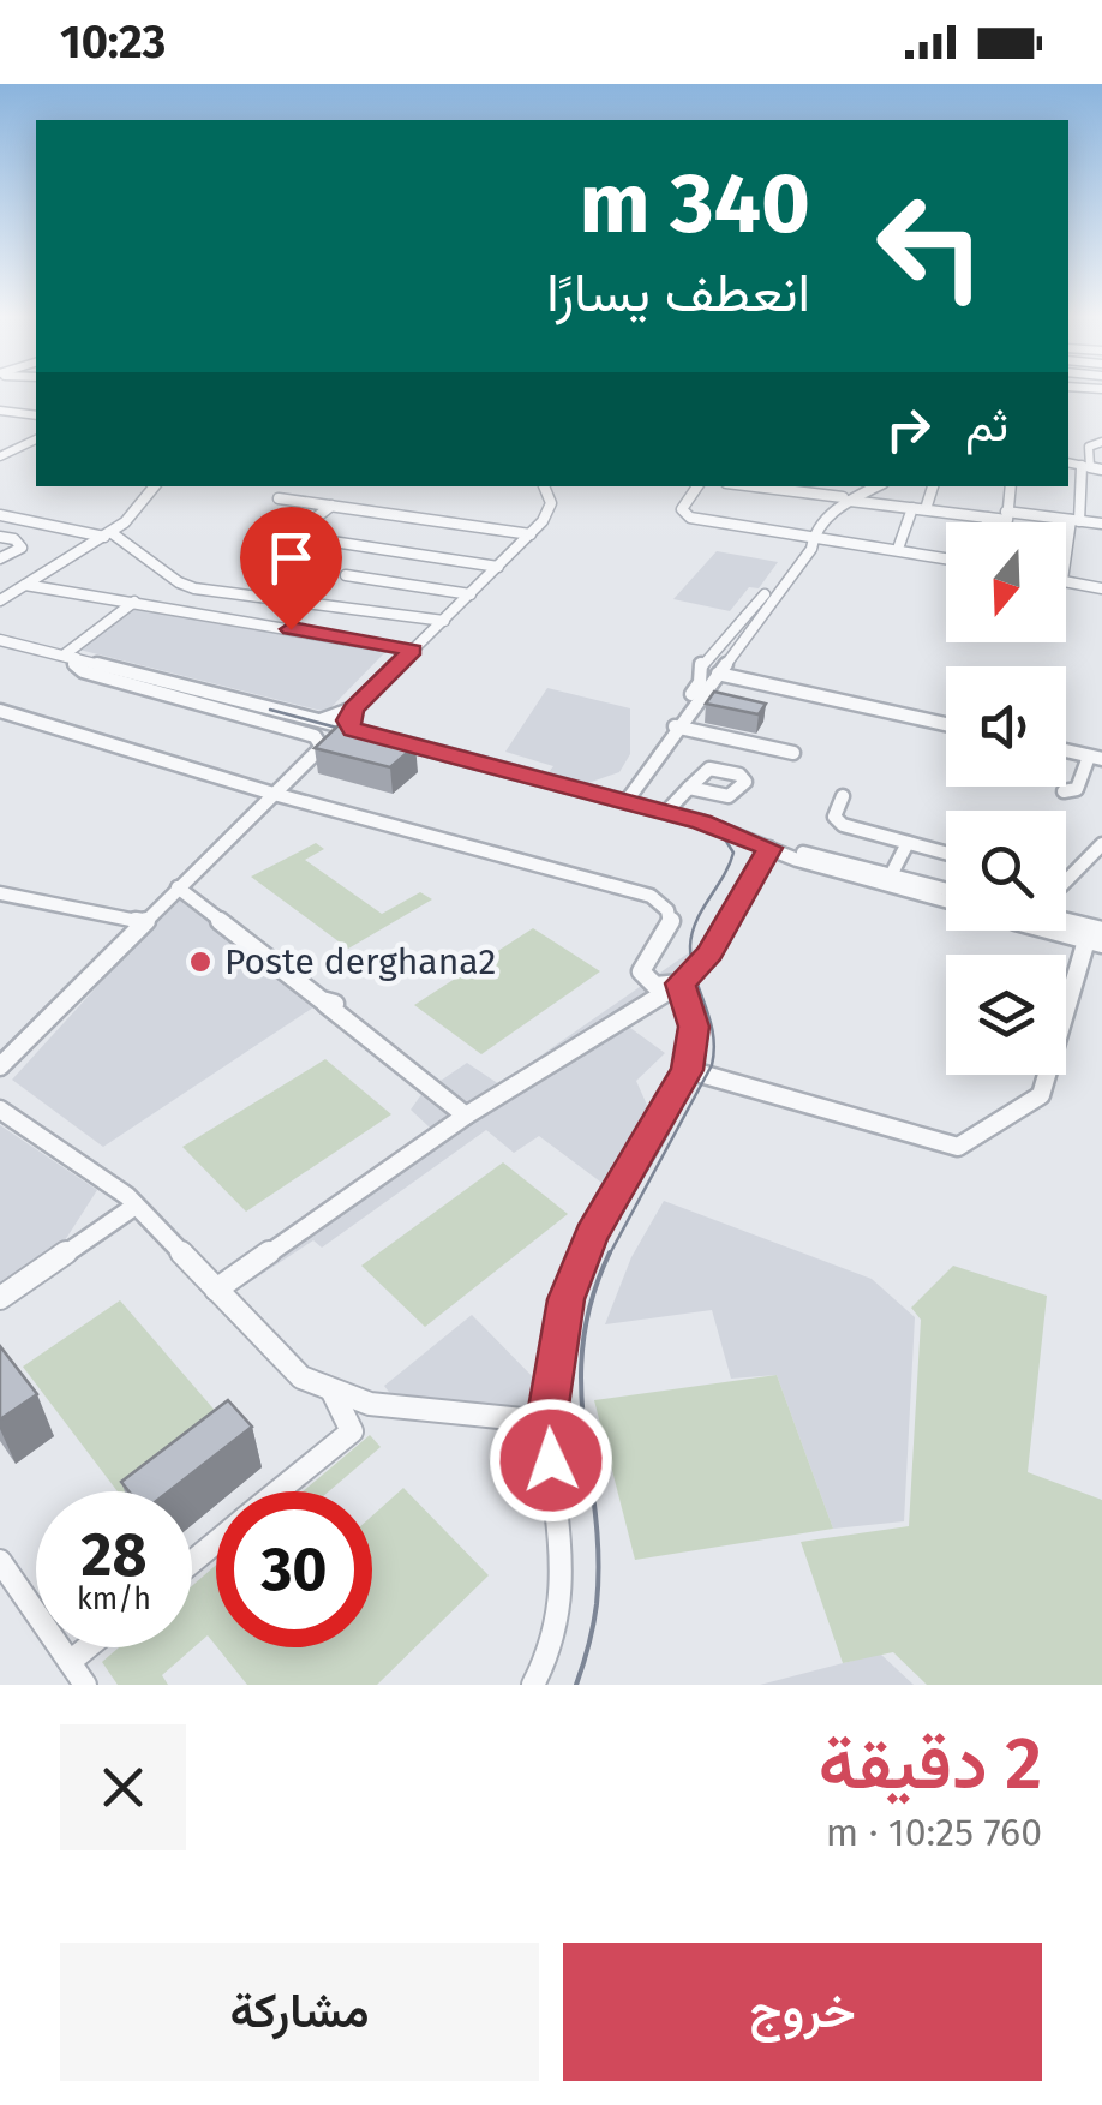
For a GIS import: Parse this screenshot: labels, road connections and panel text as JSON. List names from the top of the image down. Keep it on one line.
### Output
{"places":["Poste derghana2"],"north":"bottom","page":{"status":"10:23","turn":["340 m","انعطف يسارًا"],"then":"ثم","speed":"28 km/h","limit":"30","heading":["2 دقيقة","760 m · 10:25"],"buttons":["خروج","مشاركة"]}}
